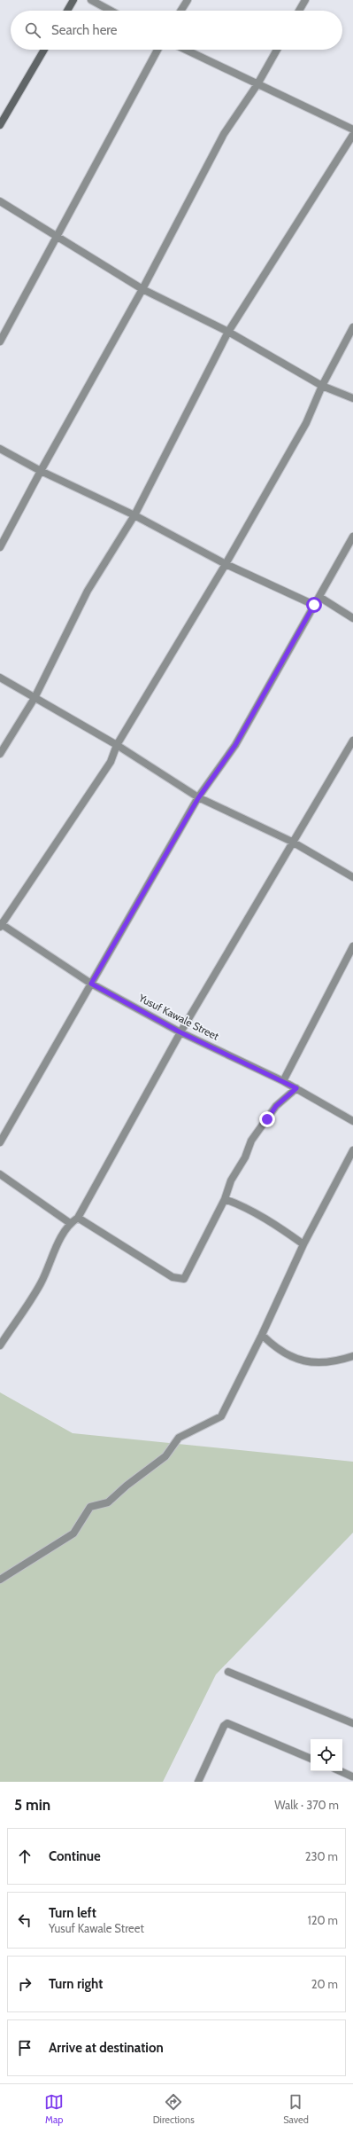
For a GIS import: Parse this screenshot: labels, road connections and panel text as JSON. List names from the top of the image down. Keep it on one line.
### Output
{"streets":{"street":["Yusuf Kawale Street"]},"page":{"search":"Search here","heading":["5 min","Walk · 370 m"],"list":[["Continue","230 m"],["Turn left","Yusuf Kawale Street","120 m"],["Turn right","20 m"],"Arrive at destination"],"nav":["Map","Directions","Saved"]}}
